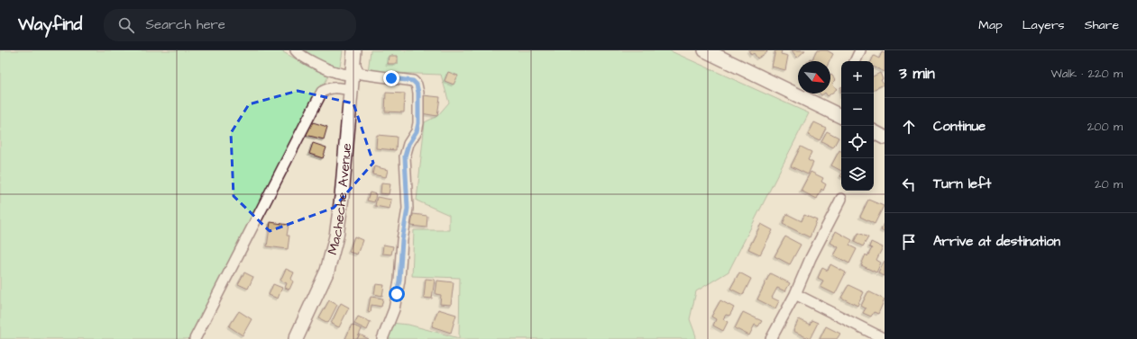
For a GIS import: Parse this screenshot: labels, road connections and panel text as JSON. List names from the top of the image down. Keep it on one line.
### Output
{"streets":{"main road":["Macheche Avenue"]},"north":"bottom right","page":{"header":"Wayfind","search":"Search here","nav":["Map","Layers","Share"],"heading":["3 min","Walk · 220 m"],"map_buttons":["+","−"],"list":[["Continue","200 m"],["Turn left","20 m"],"Arrive at destination"]}}
